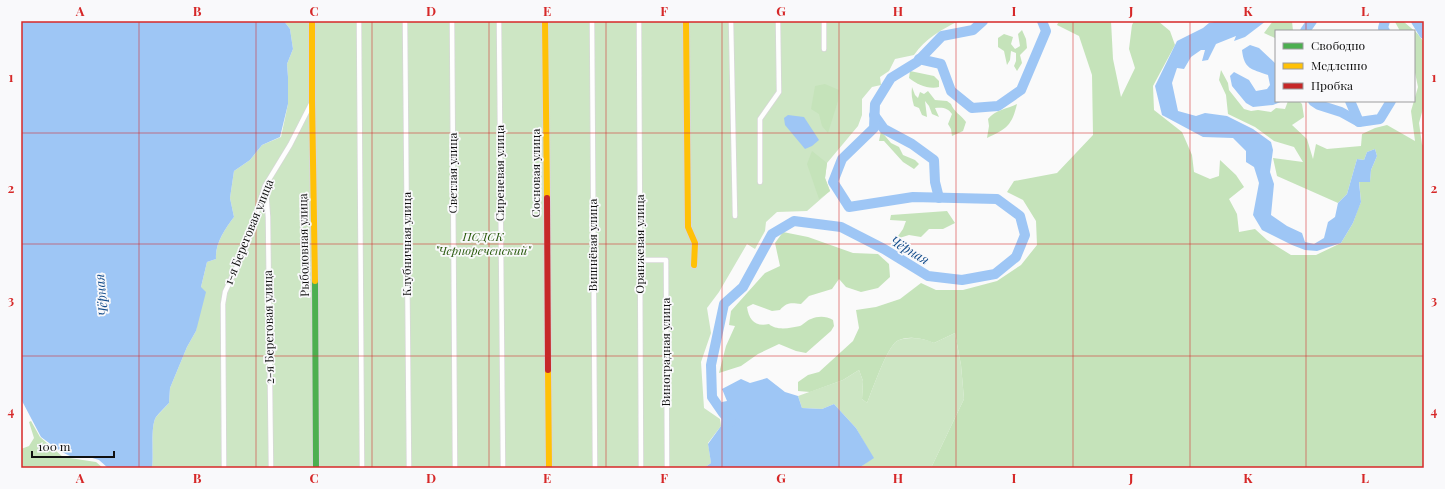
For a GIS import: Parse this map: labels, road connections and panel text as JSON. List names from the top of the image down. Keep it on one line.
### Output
{"streets":{"street":["Светлая улица","Сиреневая улица","Сосновая улица","1-я Береговая улица","Клубничная улица","Оранжевая улица","Рыболовная улица","Вишнёвая улица","2-я Береговая улица","Виноградная улица"]},"crossings":[["1-я Береговая улица","Рыболовная улица"],["1-я Береговая улица","2-я Береговая улица"],["Оранжевая улица","Виноградная улица"]],"water":["Чёрная"],"parks":["ПСДСК \"Чернореченский\""],"legend":["Свободно","Медленно","Пробка"],"scale_bar":"100 m","grid":{"columns":["A","B","C","D","E","F","G","H","I","J","K","L"],"rows":["1","2","3","4"]}}
